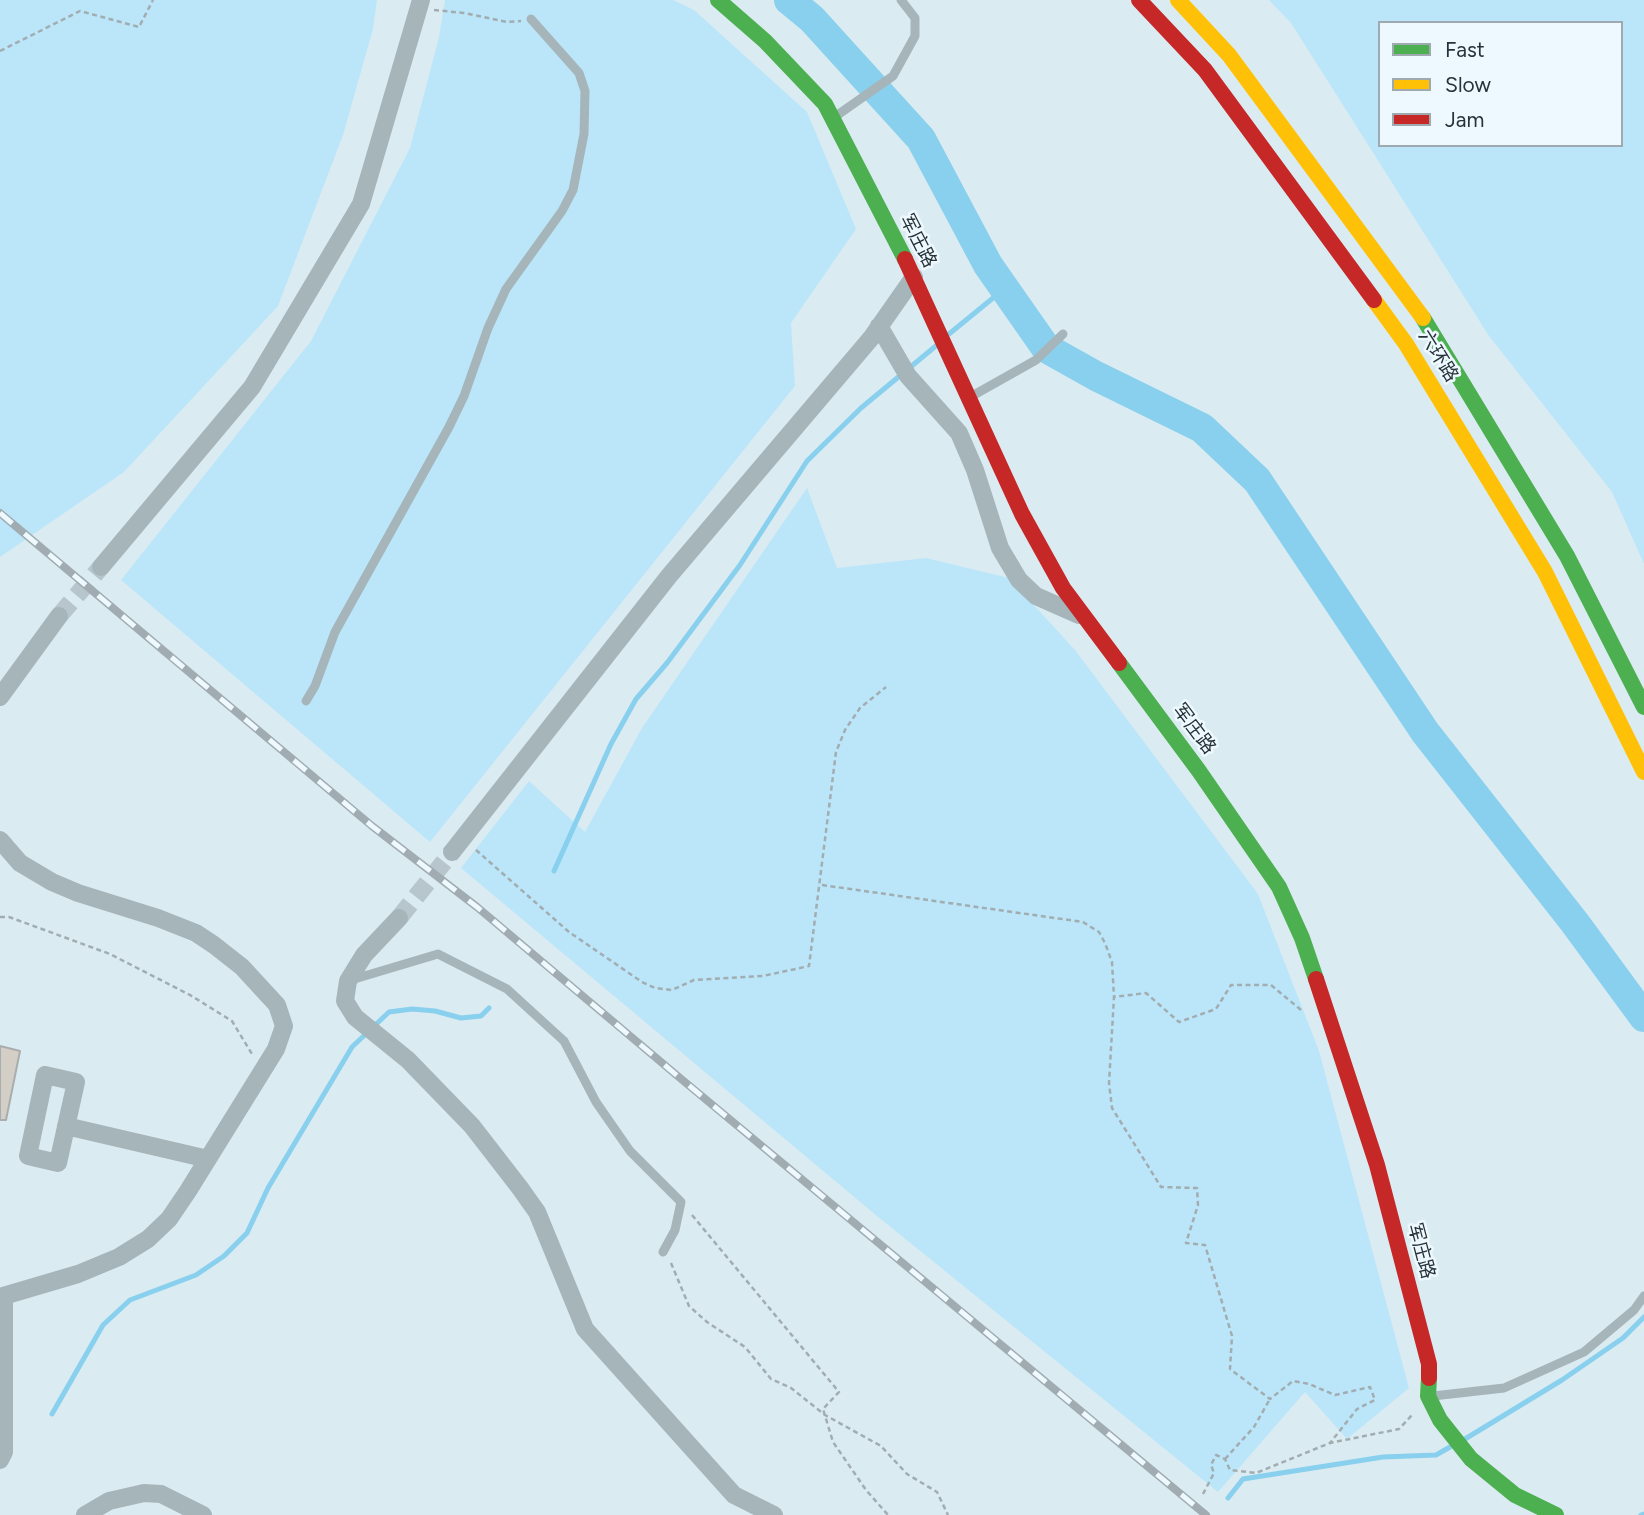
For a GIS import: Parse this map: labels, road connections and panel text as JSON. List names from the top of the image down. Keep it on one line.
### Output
{"streets":{"main road":["军庄路","六环路"]},"legend":["Fast","Slow","Jam"]}
